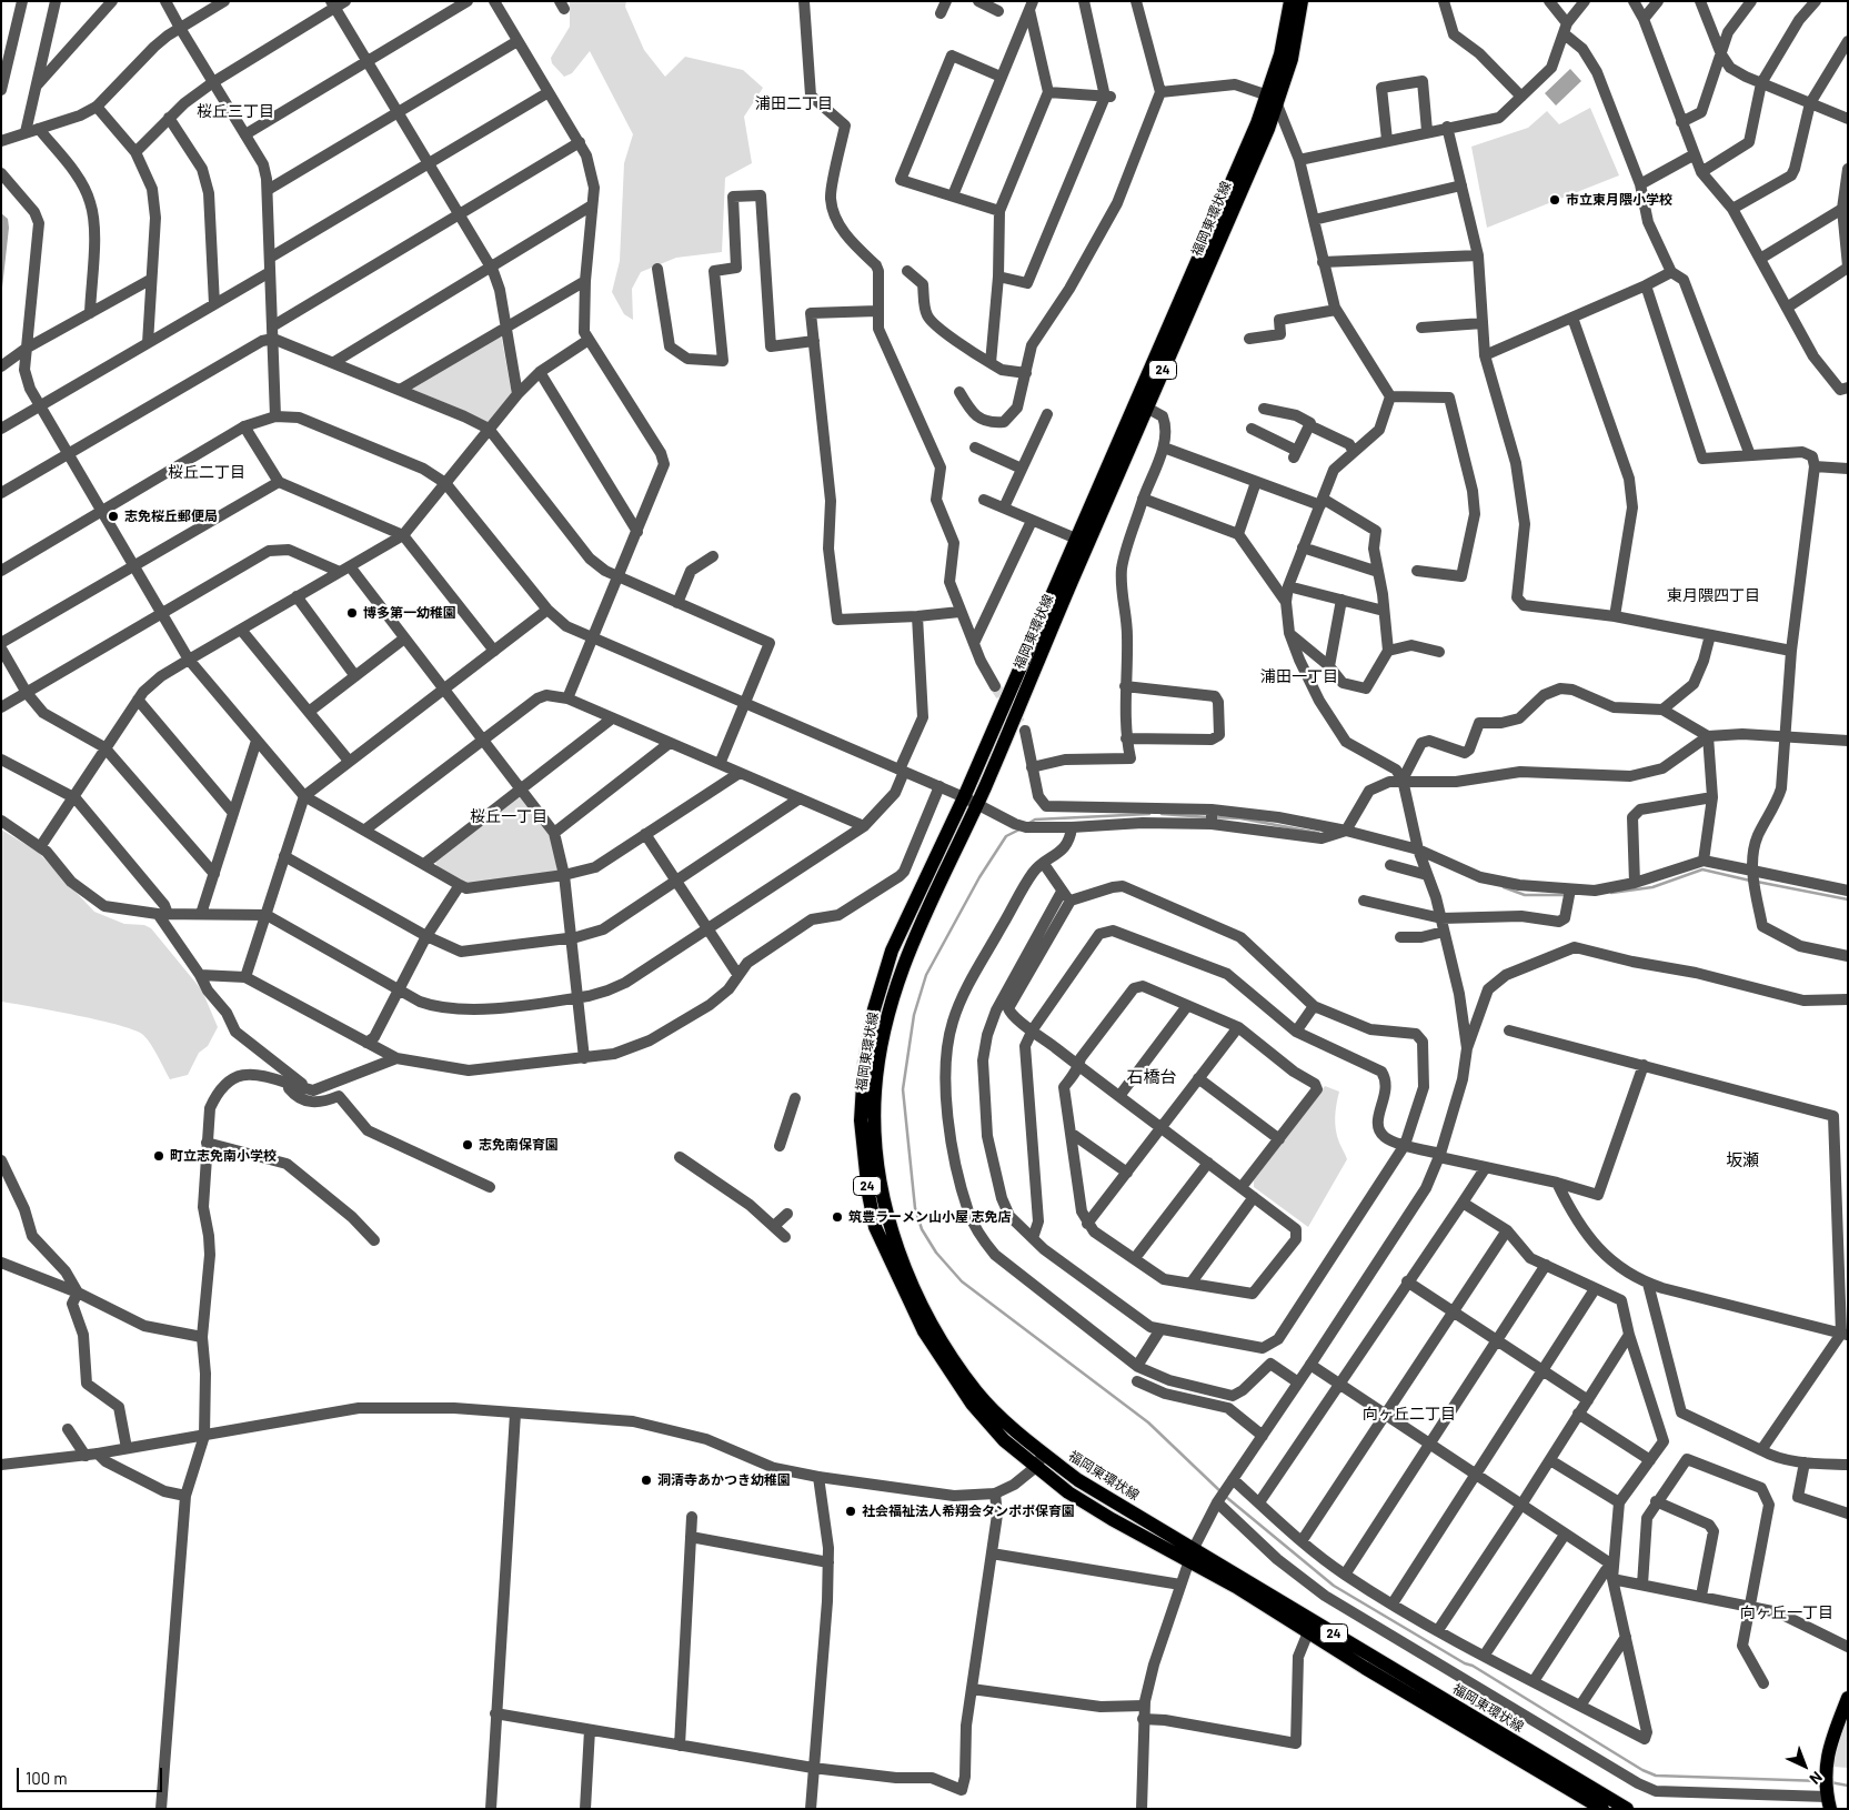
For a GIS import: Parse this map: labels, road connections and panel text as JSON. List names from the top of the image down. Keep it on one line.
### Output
{"streets":{"main road":["福岡東環状線","24"]},"districts":["浦田二丁目","桜丘三丁目","桜丘二丁目","東月隈四丁目","浦田一丁目","桜丘一丁目","石橋台","坂瀬","向ヶ丘二丁目","向ヶ丘一丁目"],"places":["市立東月隈小学校","志免桜丘郵便局","博多第一幼稚園","志免南保育園","町立志免南小学校","筑豊ラーメン山小屋 志免店","洞清寺あかつき幼稚園","社会福祉法人希翔会タンポポ保育園"],"scale_bar":"100 m","north":"bottom right"}
